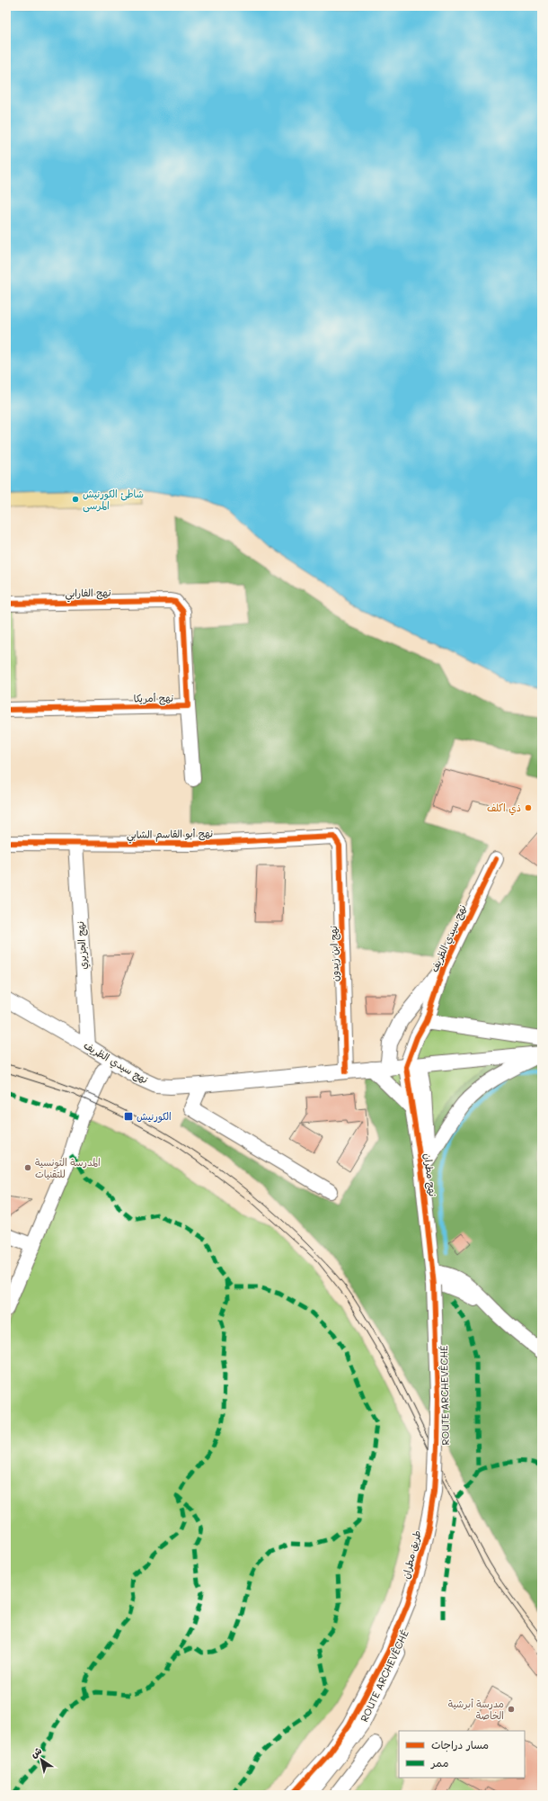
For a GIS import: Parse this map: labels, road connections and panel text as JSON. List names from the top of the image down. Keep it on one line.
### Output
{"streets":{"street":["نهج الفارابي","نهج أمريكا","نهج أبو القاسم الشابي","نهج سيدي الظريف","نهج الجزيري","نهج ابن زيدون","نهج مطران","ROUTE ARCHEVÊCHÉ","طريق مطران"]},"crossings":[["نهج الفارابي","نهج أمريكا"],["نهج أبو القاسم الشابي","نهج الجزيري"],["نهج أبو القاسم الشابي","نهج ابن زيدون"],["نهج سيدي الظريف","نهج الجزيري"],["نهج سيدي الظريف","نهج ابن زيدون"],["نهج سيدي الظريف","نهج مطران"],["نهج مطران","طريق مطران"],["ROUTE ARCHEVÊCHÉ","طريق مطران"]],"places":{"other":["شاطئ الكورنيش المرسى","ذي اكلف","المدرسة التونسية للتقنيات","مدرسة أبرشية الخاصة"],"transit":["الكورنيش"]},"legend":["مسار دراجات","ممر"],"north":"top left"}
